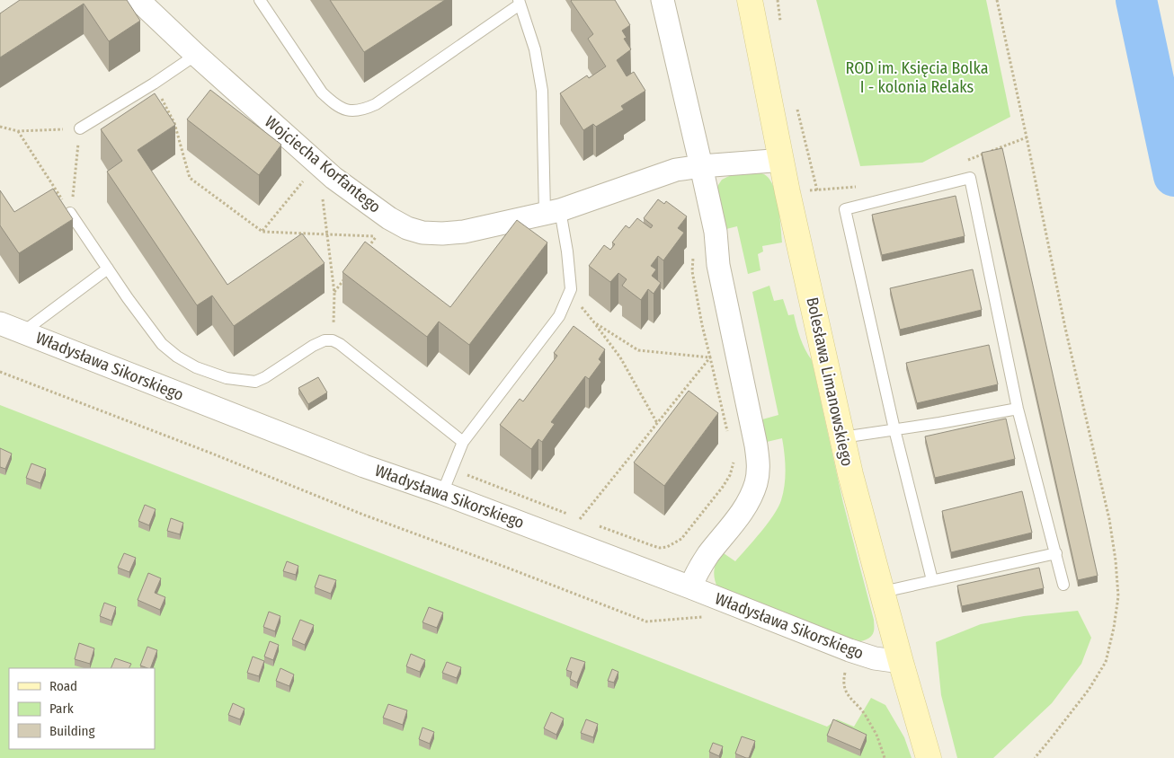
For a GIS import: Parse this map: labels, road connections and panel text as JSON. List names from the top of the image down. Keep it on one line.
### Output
{"streets":{"main road":["Bolesława Limanowskiego"],"street":["Wojciecha Korfantego","Władysława Sikorskiego"]},"crossings":[["Wojciecha Korfantego","Bolesława Limanowskiego"],["Władysława Sikorskiego","Bolesława Limanowskiego"]],"parks":["ROD im. Księcia Bolka I - kolonia Relaks"],"legend":["Road","Park","Building"]}
